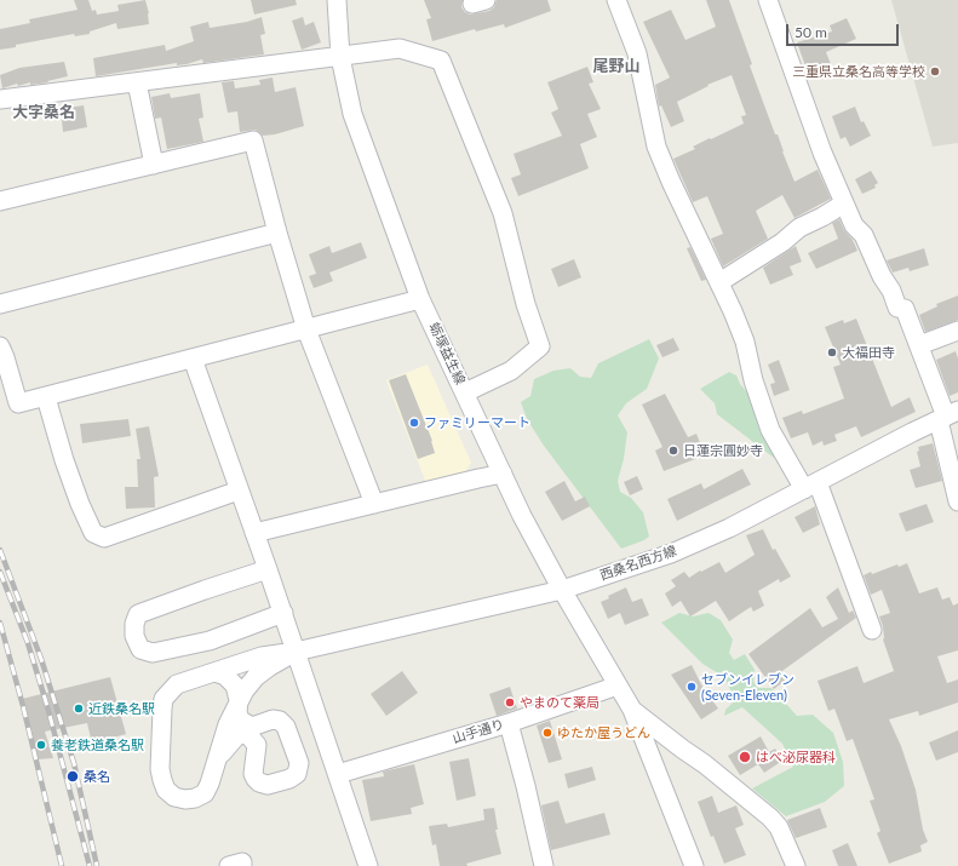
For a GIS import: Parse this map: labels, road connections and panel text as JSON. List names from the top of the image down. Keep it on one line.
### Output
{"streets":{"street":["蛎塚益生線","西桑名西方線","山手通り"]},"crossings":[["蛎塚益生線","西桑名西方線"],["蛎塚益生線","山手通り"]],"districts":["尾野山","大字桑名"],"places":["三重県立桑名高等学校","大福田寺","ファミリーマート","日蓮宗圓妙寺","セブンイレブン (Seven-Eleven)","やまのて薬局","近鉄桑名駅","ゆたか屋うどん","養老鉄道桑名駅","はべ泌尿器科","桑名"],"scale_bar":"50 m"}
